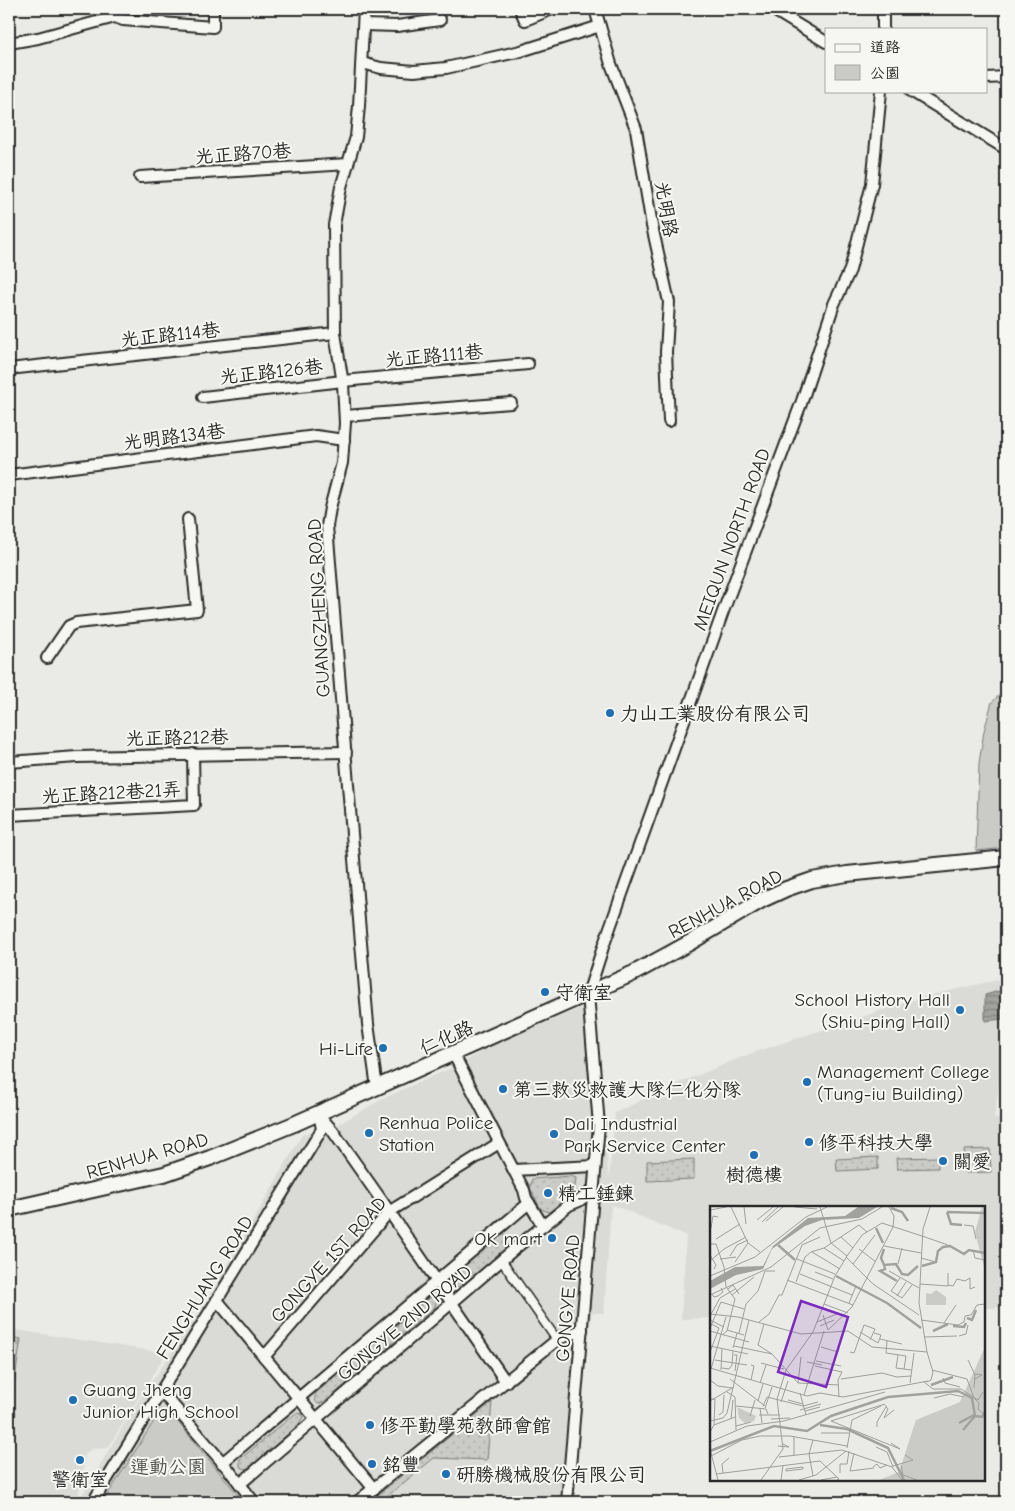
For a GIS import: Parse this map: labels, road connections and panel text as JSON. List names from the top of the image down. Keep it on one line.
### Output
{"streets":{"main road":["RENHUA ROAD","仁化路"],"street":["光正路70巷","光明路","光正路114巷","光正路111巷","光正路126巷","光明路134巷","MEIQUN NORTH ROAD","GUANGZHENG ROAD","光正路212巷","光正路212巷21弄","GONGYE 1ST ROAD","FENGHUANG ROAD","GONGYE ROAD","GONGYE 2ND ROAD"]},"crossings":[["光正路70巷","GUANGZHENG ROAD"],["光正路114巷","GUANGZHENG ROAD"],["光正路111巷","光正路126巷"],["光正路111巷","GUANGZHENG ROAD"],["光正路126巷","GUANGZHENG ROAD"],["光明路134巷","GUANGZHENG ROAD"],["MEIQUN NORTH ROAD","RENHUA ROAD"],["MEIQUN NORTH ROAD","仁化路"],["MEIQUN NORTH ROAD","GONGYE ROAD"],["GUANGZHENG ROAD","光正路212巷"],["GUANGZHENG ROAD","仁化路"],["光正路212巷","光正路212巷21弄"],["RENHUA ROAD","仁化路"],["RENHUA ROAD","FENGHUANG ROAD"],["RENHUA ROAD","GONGYE ROAD"],["仁化路","FENGHUANG ROAD"],["仁化路","GONGYE ROAD"],["GONGYE ROAD","GONGYE 2ND ROAD"]],"parks":["運動公園"],"places":["力山工業股份有限公司","守衛室","School History Hall (Shiu-ping Hall)","Hi-Life","Management College (Tung-iu Building)","第三救災救護大隊仁化分隊","Renhua Police Station","Dali Industrial Park Service Center","修平科技大學","樹德樓","關愛","精工錘鍊","OK mart","Guang Jheng Junior High School","修平勤學苑教師會館","警衛室","銘豐","研勝機械股份有限公司"],"legend":["道路","公園"]}
